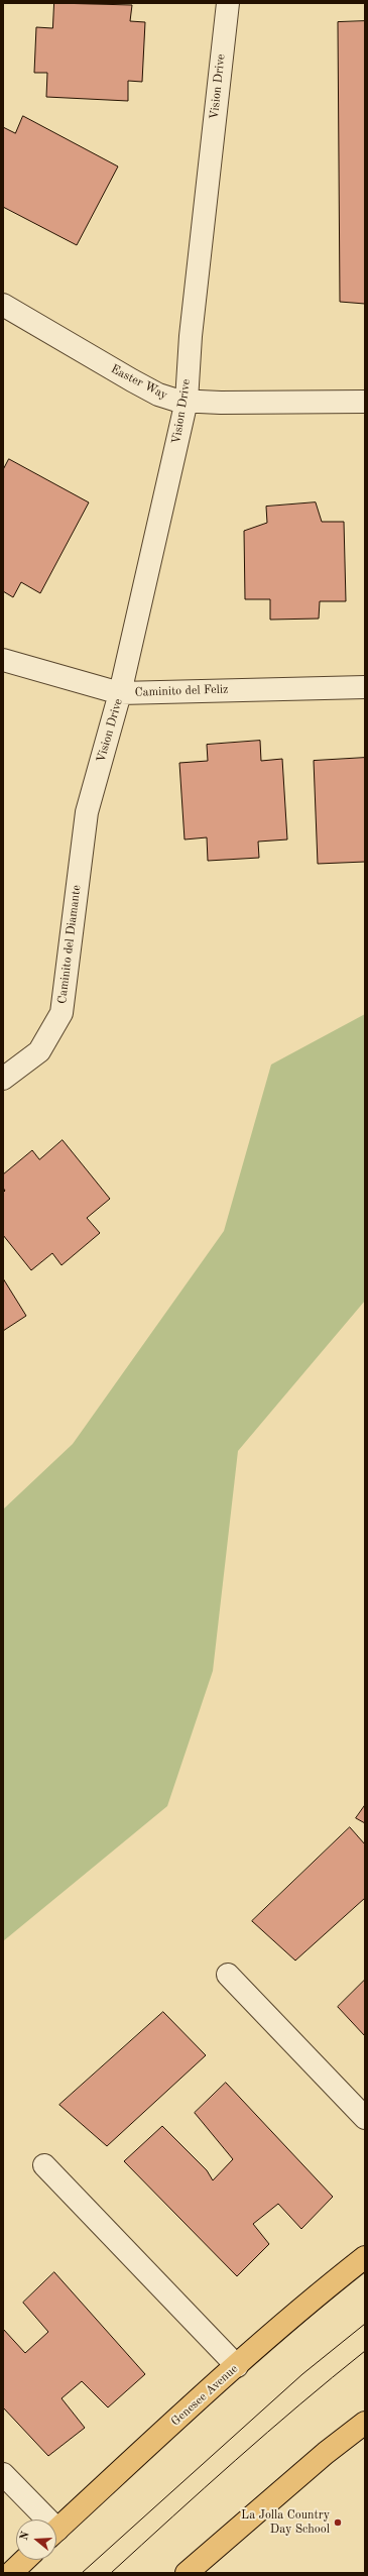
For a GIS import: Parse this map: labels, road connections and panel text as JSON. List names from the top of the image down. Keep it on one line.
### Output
{"streets":{"main road":["Genesee Avenue"],"street":["Vision Drive","Easter Way","Caminito del Feliz","Caminito del Diamante"]},"crossings":[["Vision Drive","Easter Way"],["Vision Drive","Caminito del Feliz"],["Vision Drive","Caminito del Diamante"]],"places":["La Jolla Country Day School"],"north":"left"}
